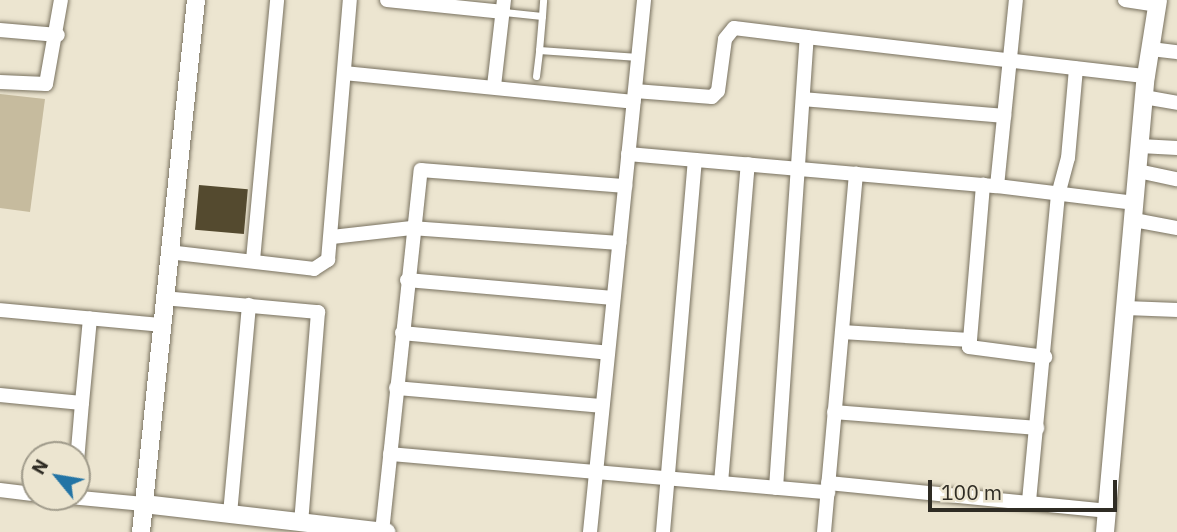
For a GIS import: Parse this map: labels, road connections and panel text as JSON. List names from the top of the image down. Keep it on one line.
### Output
{"scale_bar":"100 m","north":"top left"}
